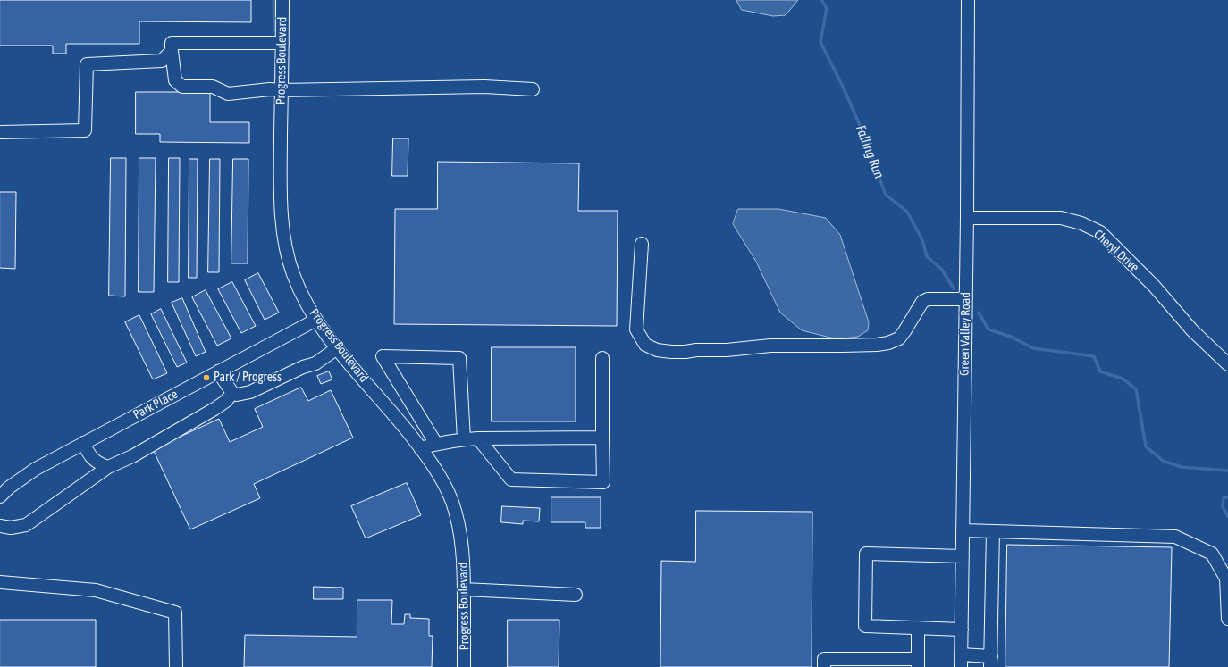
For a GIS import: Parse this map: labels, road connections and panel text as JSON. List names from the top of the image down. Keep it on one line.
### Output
{"streets":{"street":["Progress Boulevard","Cheryl Drive","Green Valley Road","Park Place"]},"crossings":[["Progress Boulevard","Park Place"],["Cheryl Drive","Green Valley Road"]],"water":["Falling Run"],"places":["Park / Progress"]}
